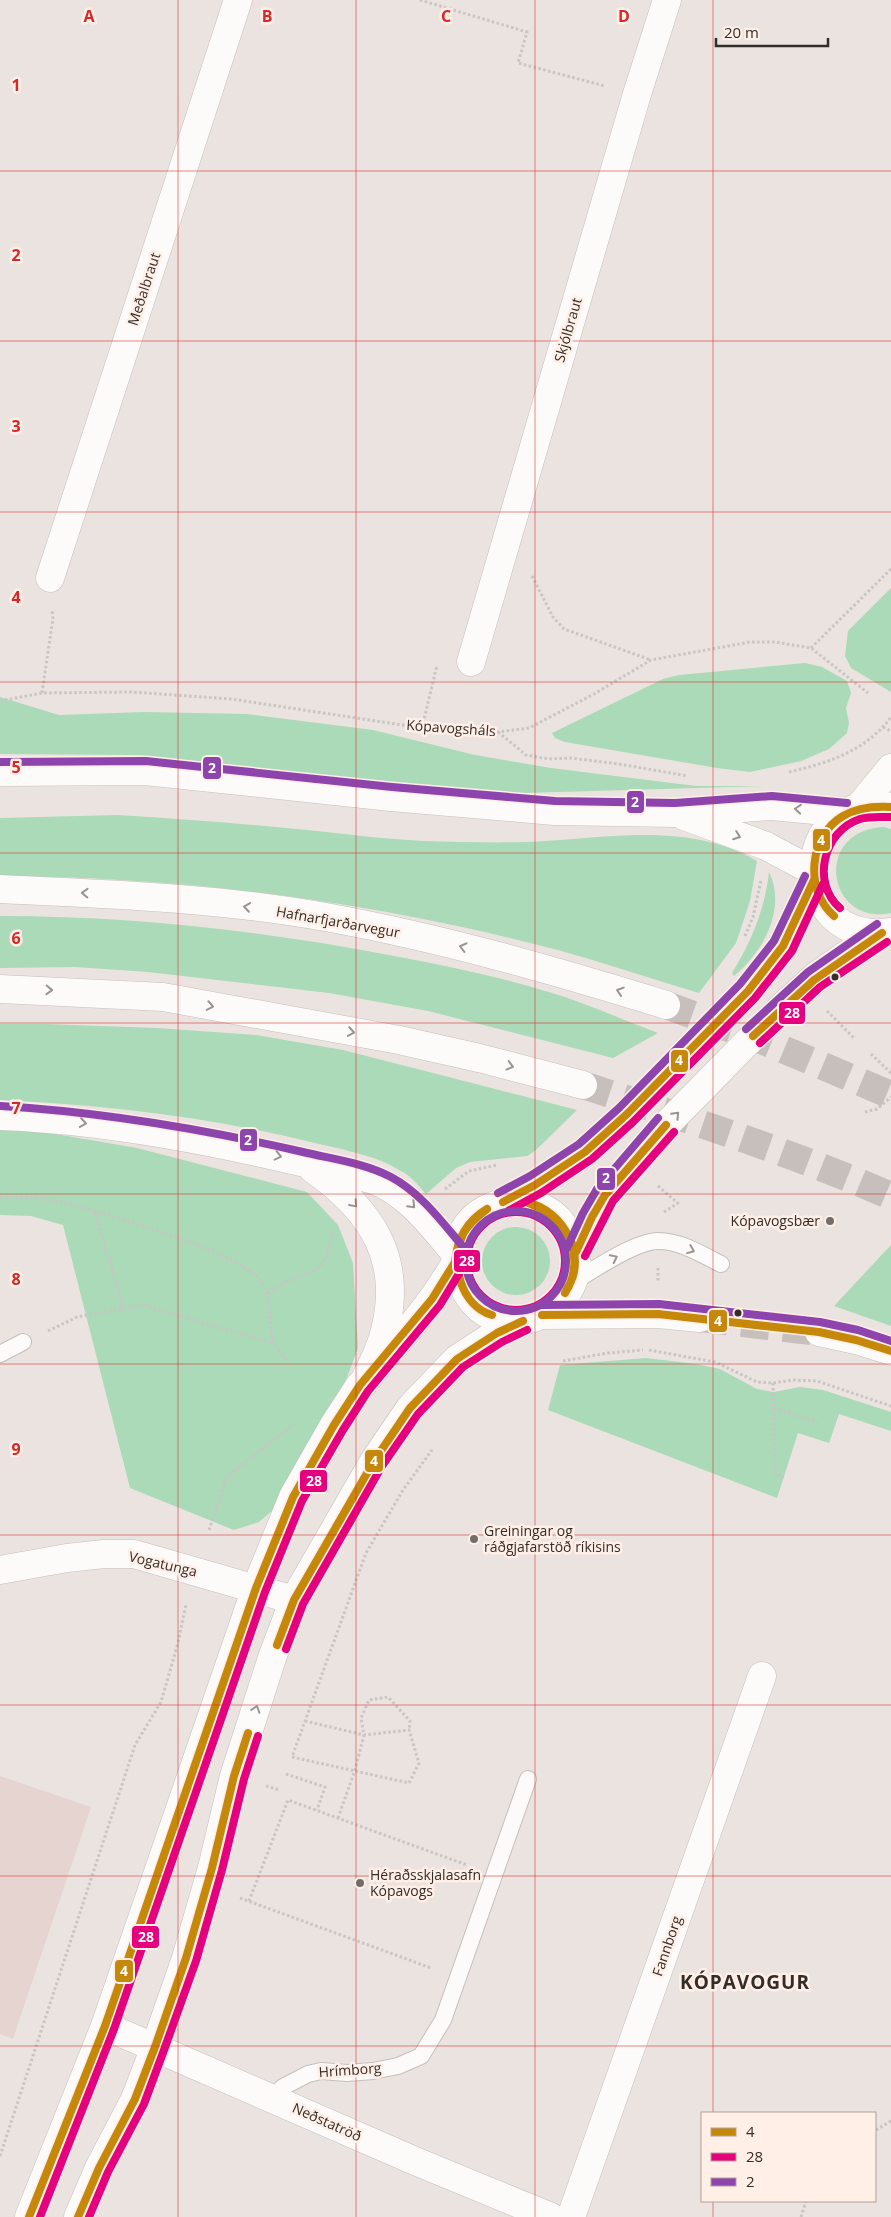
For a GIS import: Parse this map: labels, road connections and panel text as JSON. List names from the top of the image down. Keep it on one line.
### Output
{"streets":{"street":["Meðalbraut","Skjólbraut","Hafnarfjarðarvegur","Vogatunga","Fannborg","Neðstatröð"],"lane":["Hrímborg"],"path":["Kópavogsháls"]},"crossings":[["Hrímborg","Neðstatröð"]],"districts":["KÓPAVOGUR"],"places":["Kópavogsbær","Greiningar og ráðgjafarstöð ríkisins","Héraðsskjalasafn Kópavogs"],"lines":["transit line 2","transit line 4","transit line 28"],"legend":["4","28","2"],"scale_bar":"20 m","grid":{"columns":["A","B","C","D"],"rows":["1","2","3","4","5","6","7","8","9"]}}
